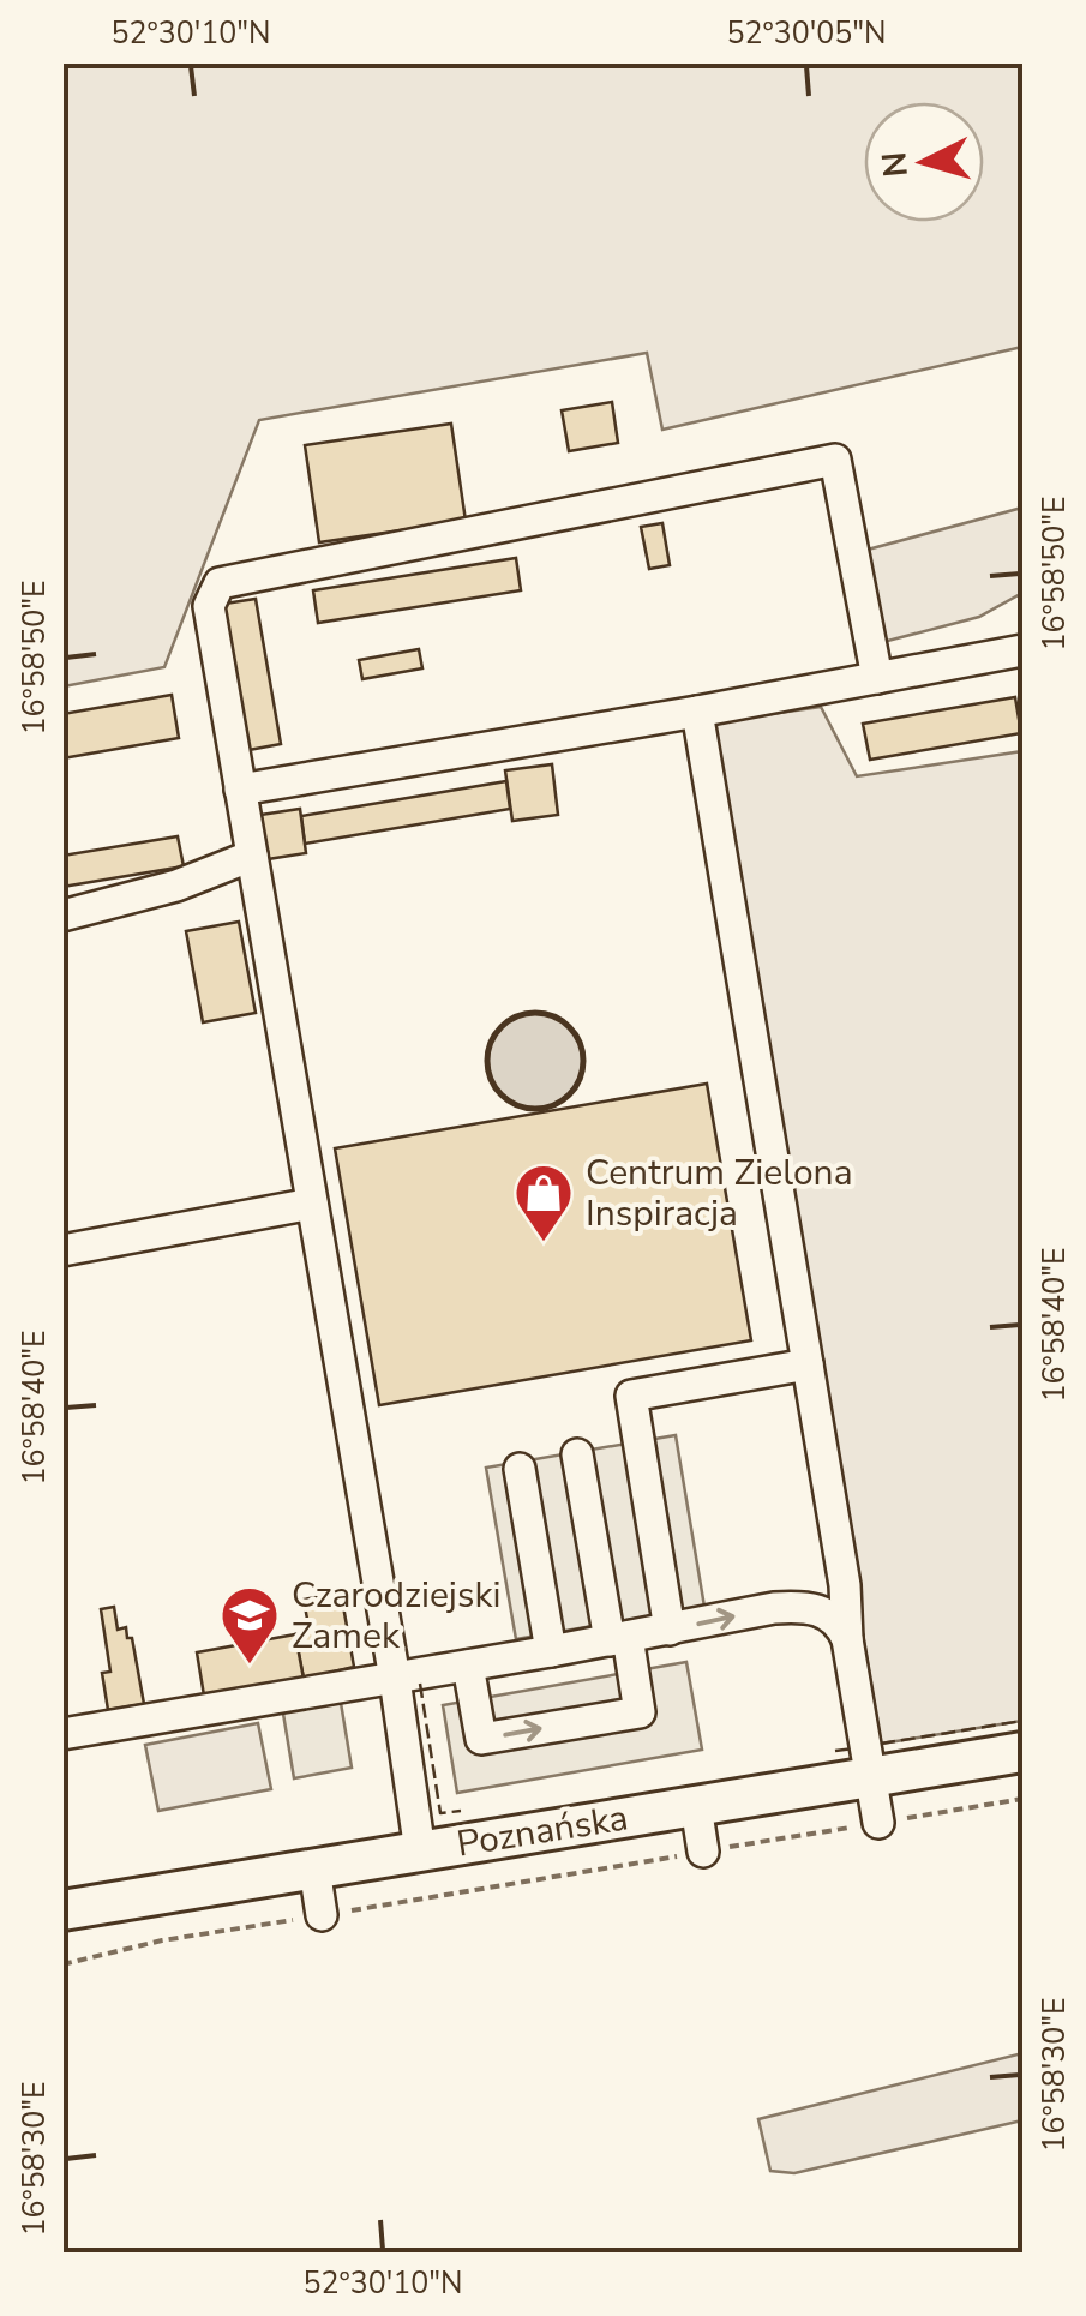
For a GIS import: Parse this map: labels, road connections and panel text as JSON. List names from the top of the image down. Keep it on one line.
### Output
{"streets":{"main road":["Poznańska"]},"places":{"shop":["Centrum Zielona Inspiracja"],"school or university":["Czarodziejski Zamek"]},"north":"left","coordinates":["52°30'10\"N","52°30'05\"N","16°58'50\"E","16°58'40\"E","16°58'30\"E"]}
